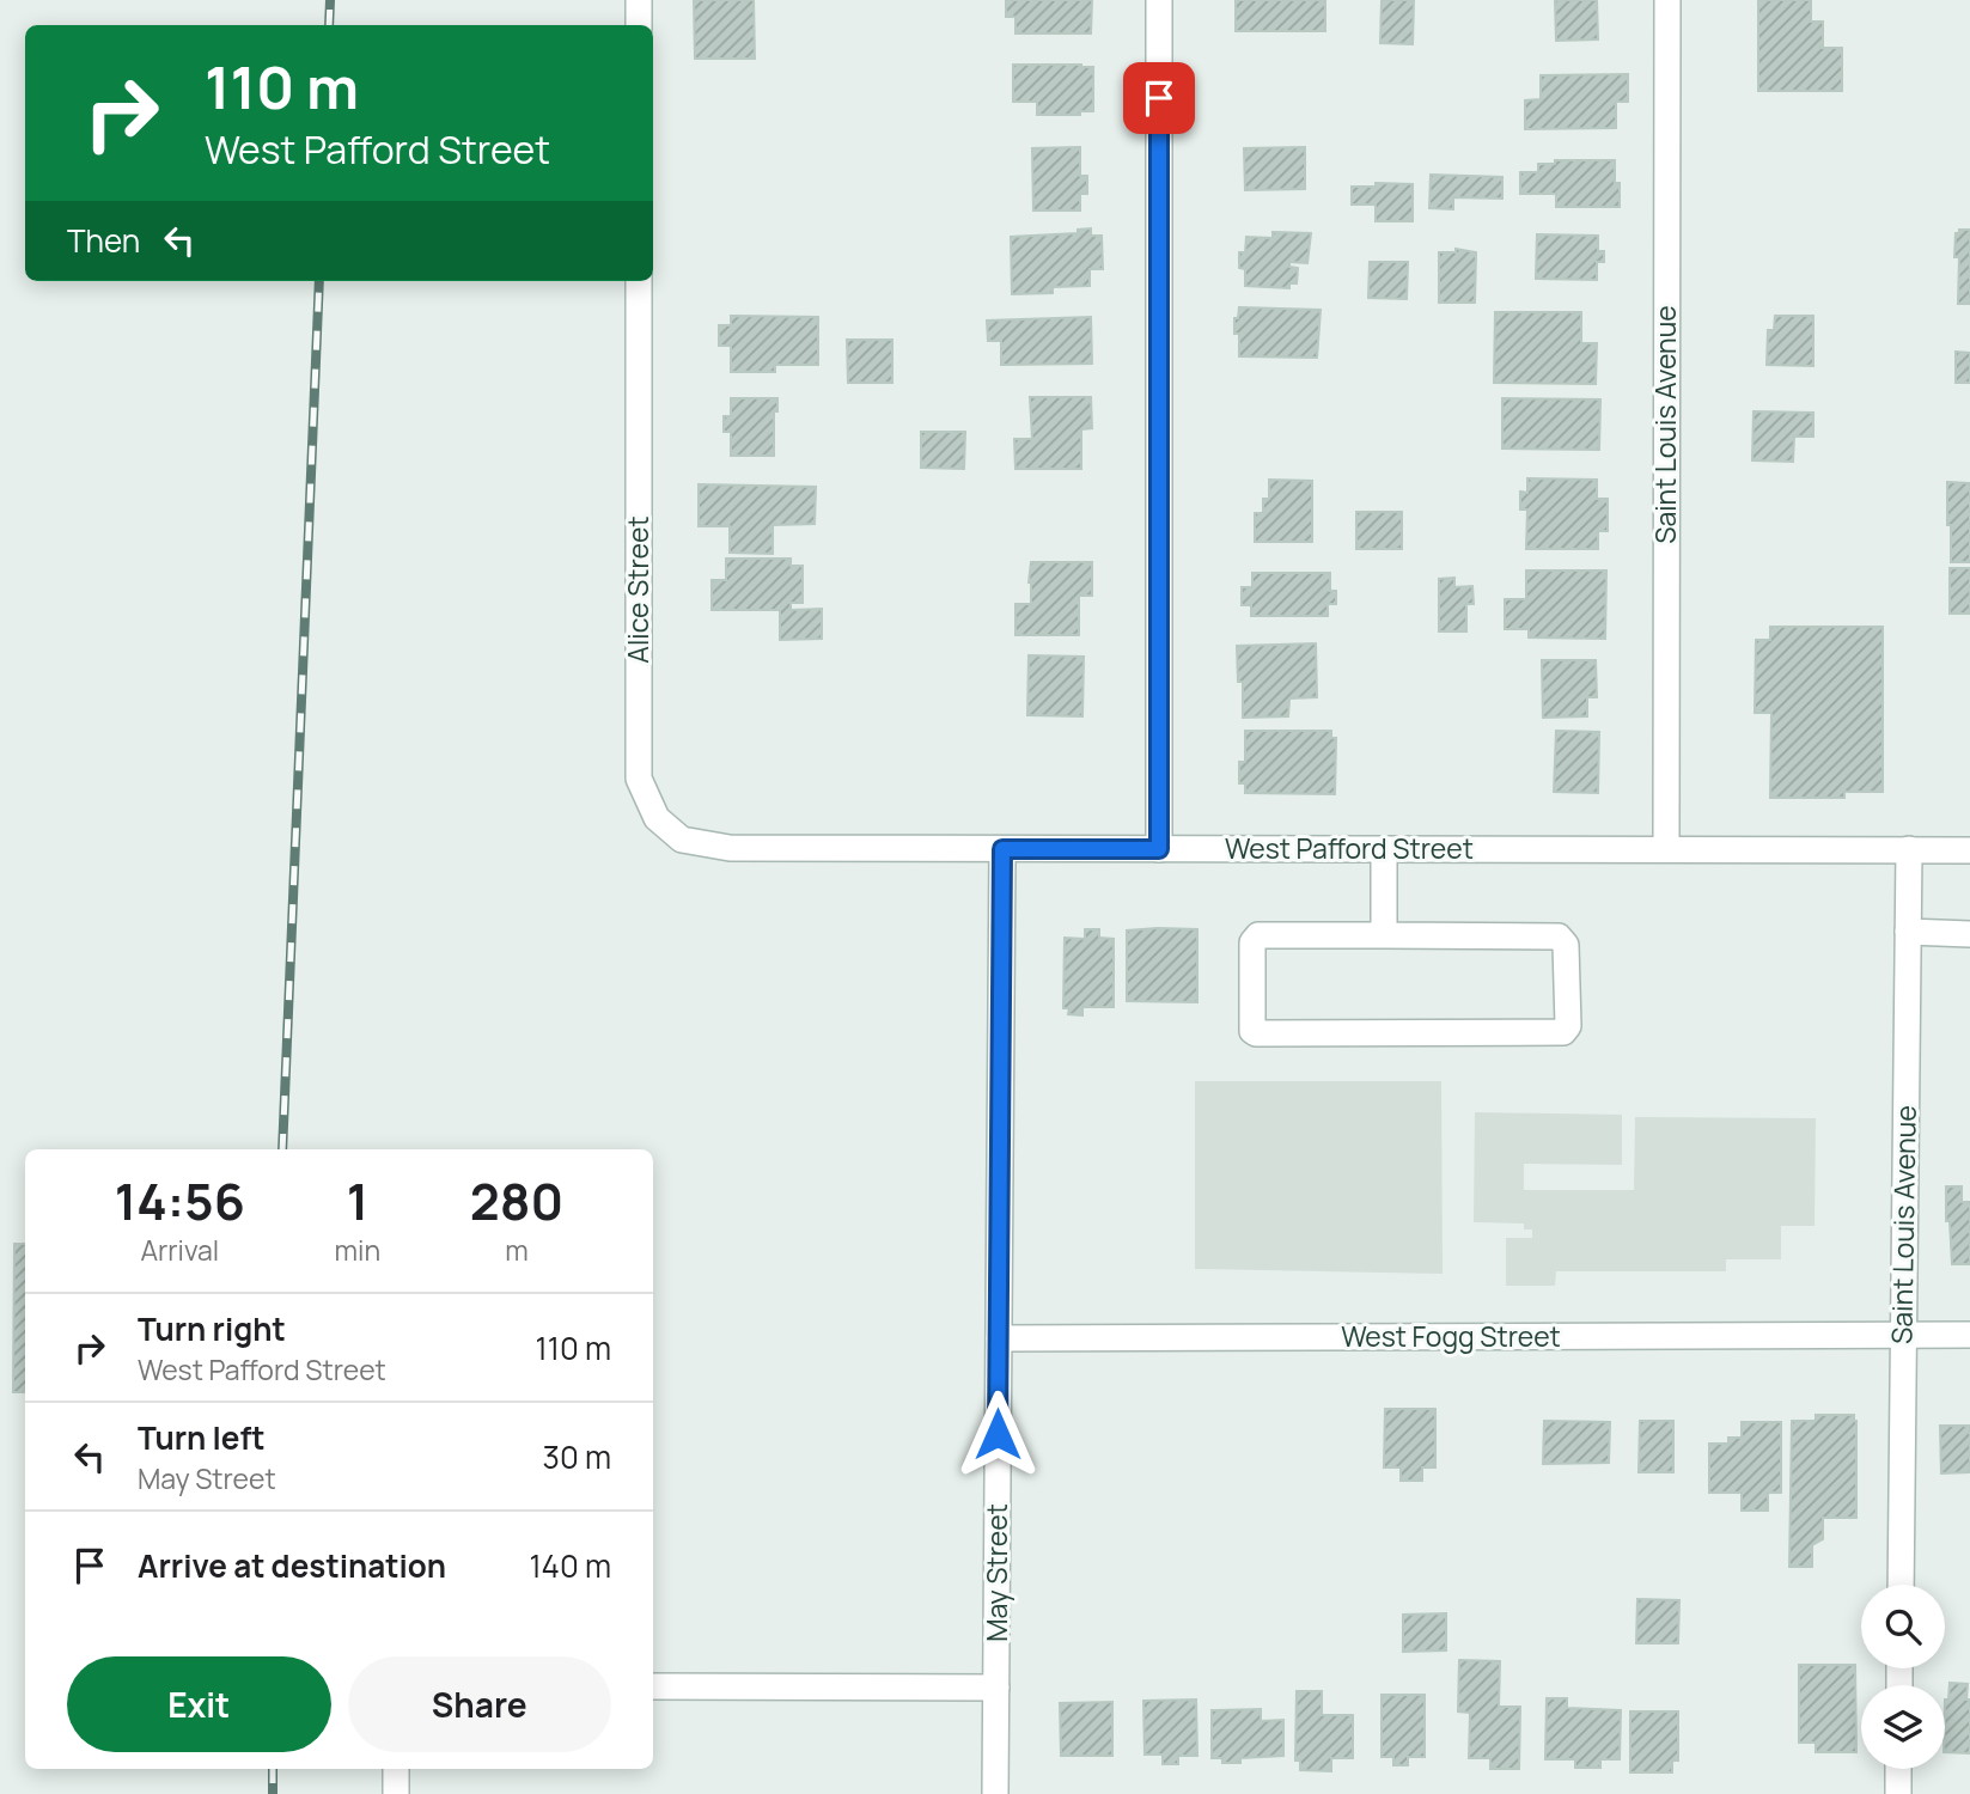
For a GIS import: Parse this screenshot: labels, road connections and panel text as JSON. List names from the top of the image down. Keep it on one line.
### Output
{"streets":{"street":["Saint Louis Avenue","Alice Street","West Pafford Street","West Fogg Street","May Street"]},"crossings":[["Saint Louis Avenue","West Pafford Street"],["Saint Louis Avenue","West Fogg Street"],["Alice Street","West Pafford Street"],["West Pafford Street","May Street"],["West Fogg Street","May Street"]],"page":{"turn":["110 m","West Pafford Street"],"then":"Then","eta":["14:56","Arrival","1","min","280","m"],"list":[{"name":"Turn right","note":"West Pafford Street","value":"110 m"},{"name":"Turn left","note":"May Street","value":"30 m"},{"name":"Arrive at destination","value":"140 m"}],"buttons":["Exit","Share"]}}
